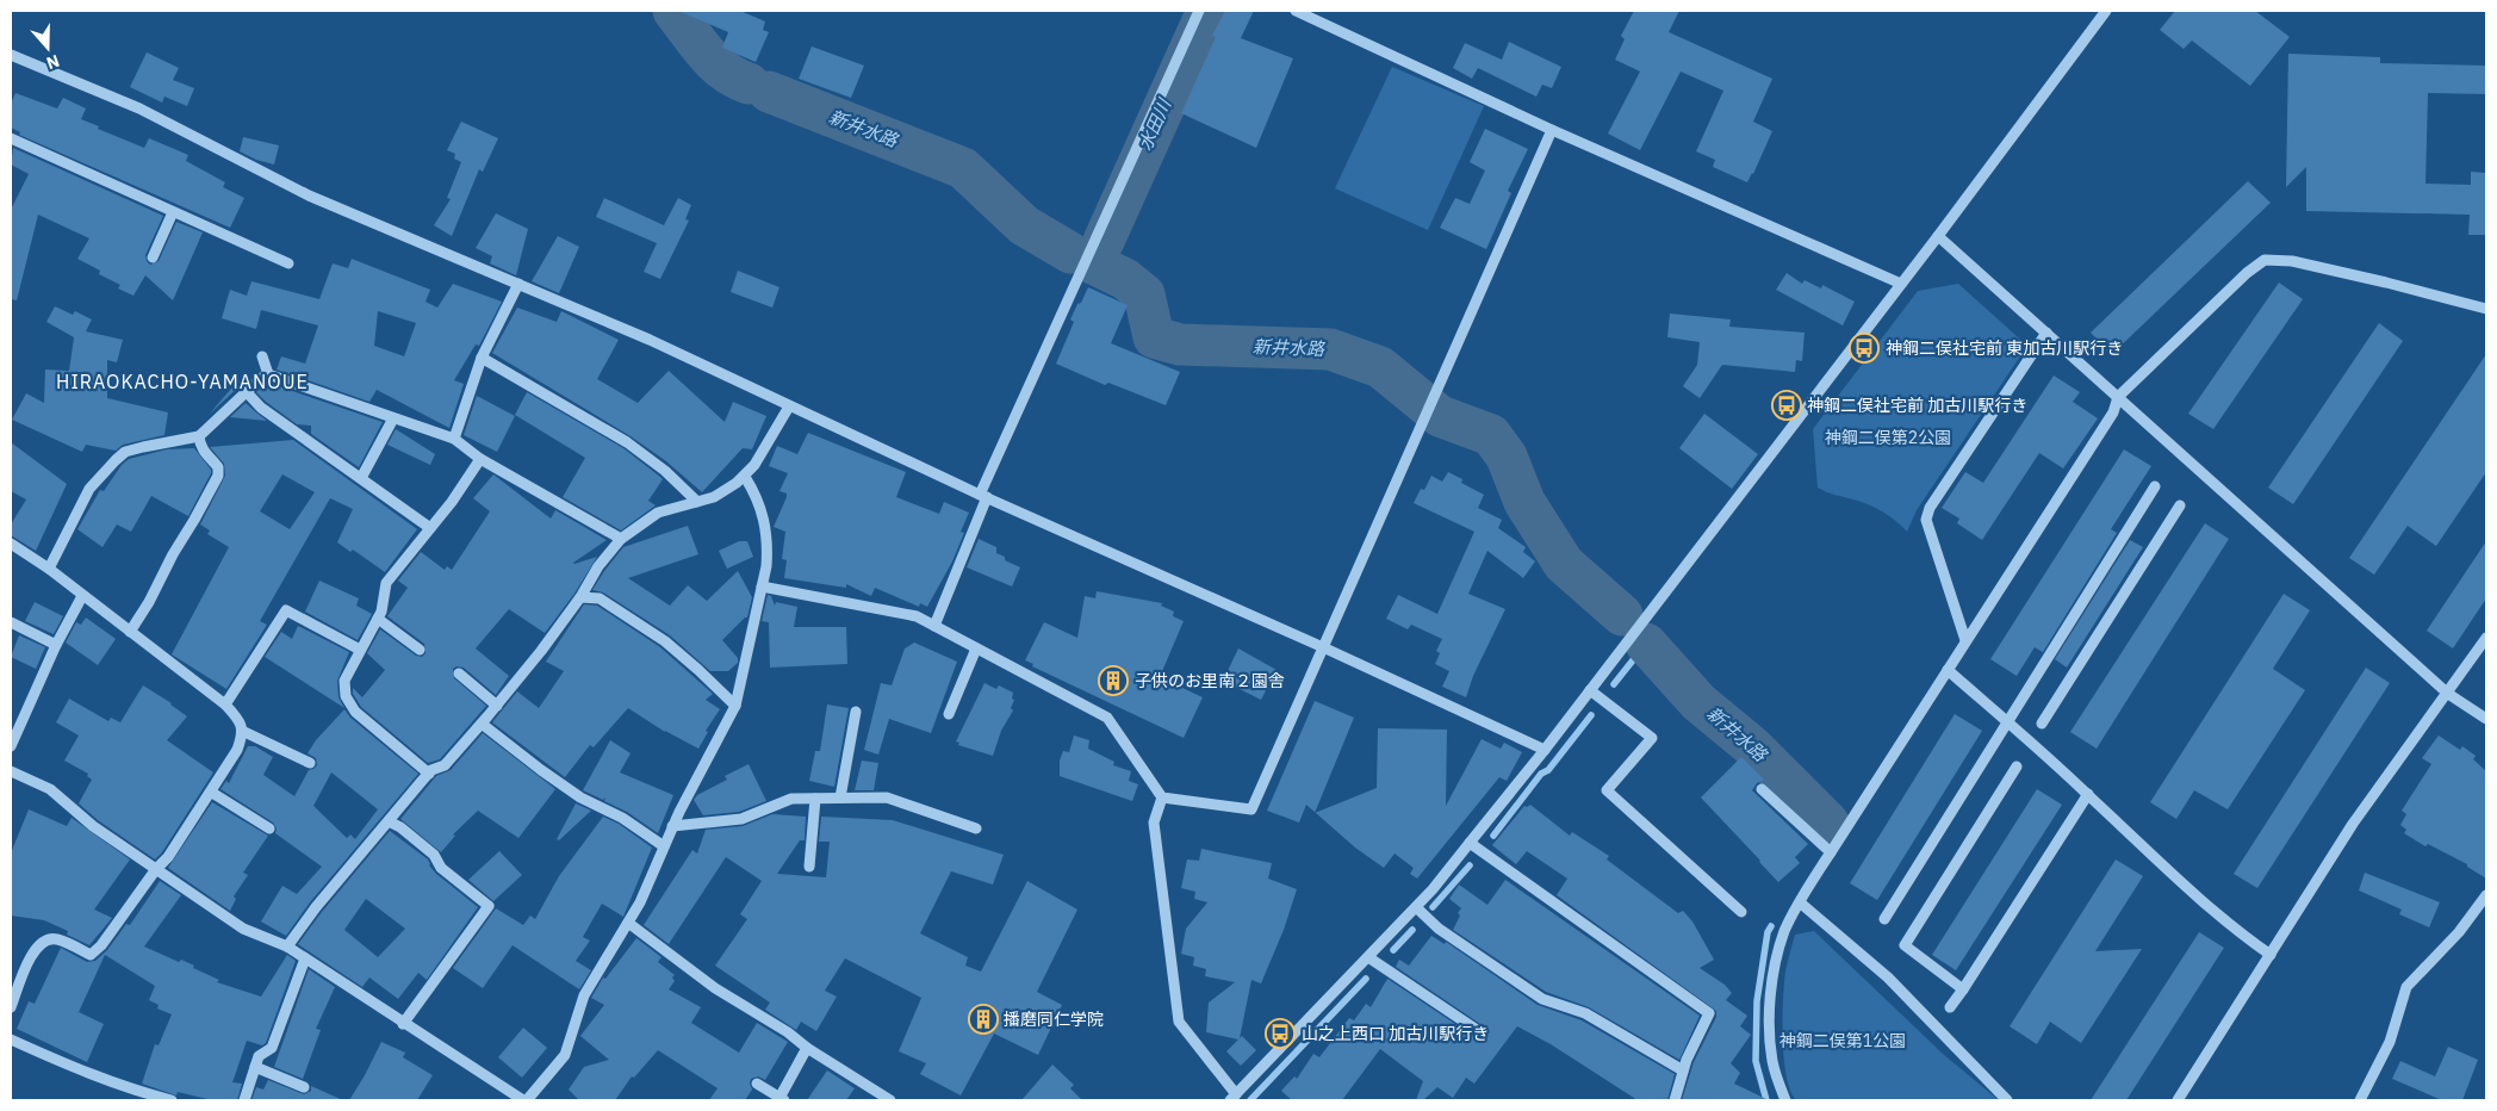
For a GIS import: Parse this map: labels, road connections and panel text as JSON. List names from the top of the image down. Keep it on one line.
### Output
{"districts":["HIRAOKACHO-YAMANOUE"],"water":["水田川","新井水路"],"parks":["神鋼二俣第2公園","神鋼二俣第1公園"],"places":{"bus stop":["神鋼二俣社宅前 東加古川駅行き","神鋼二俣社宅前 加古川駅行き","山之上西口 加古川駅行き"],"building":["子供のお里南２園舎","播磨同仁学院"]},"north":"bottom"}
